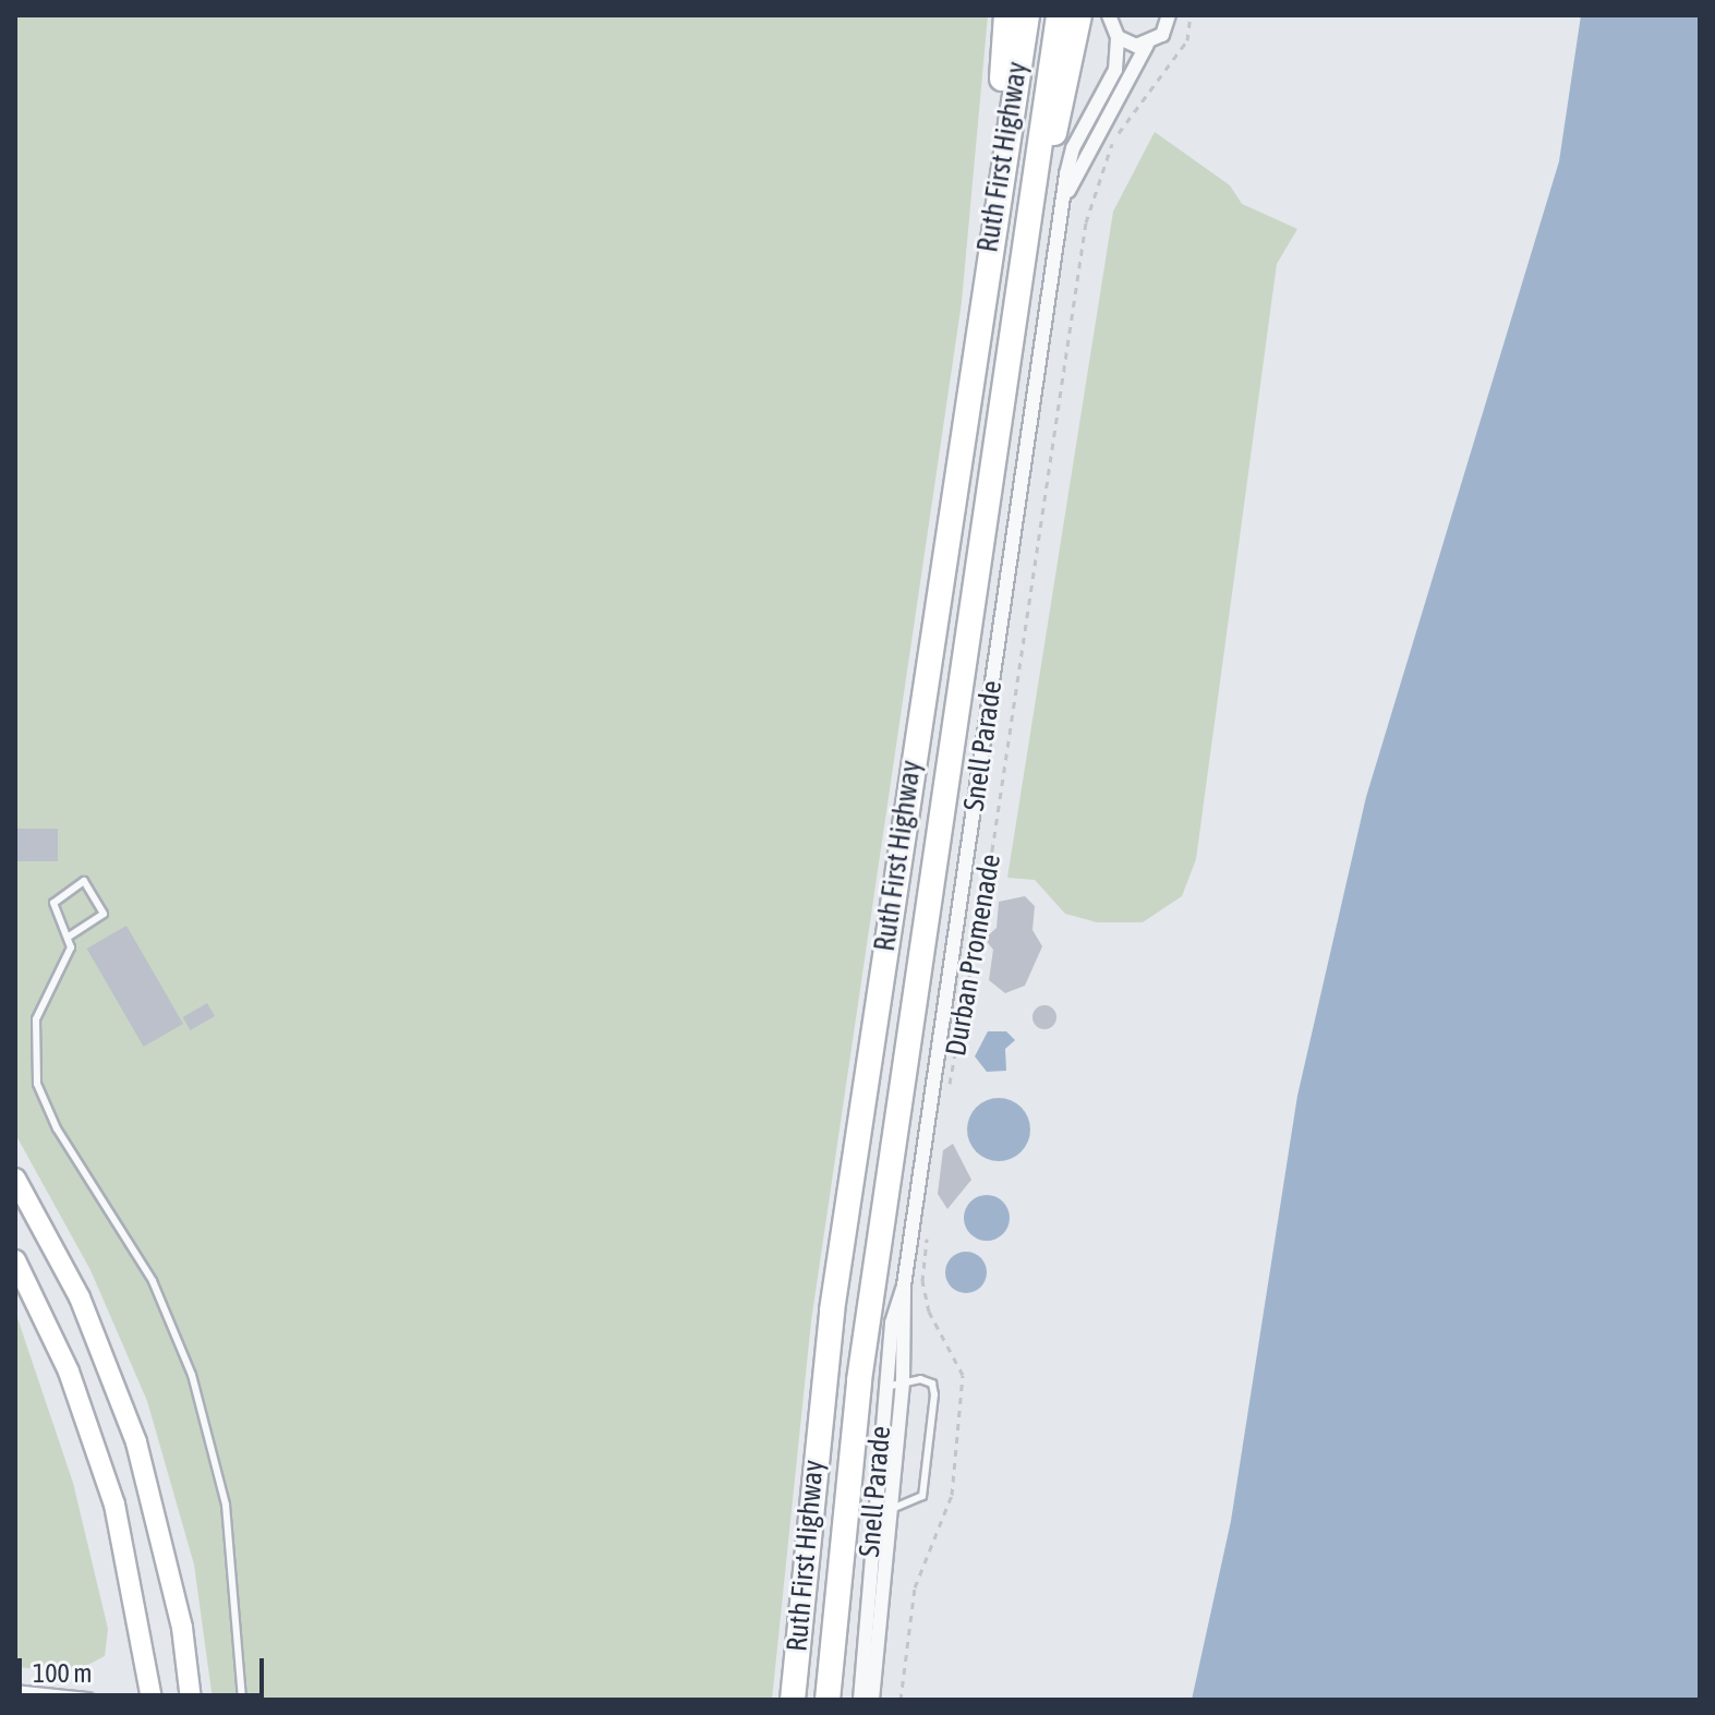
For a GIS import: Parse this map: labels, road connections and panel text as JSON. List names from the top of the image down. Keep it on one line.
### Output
{"streets":{"highway":["Ruth First Highway"],"street":["Snell Parade"],"path":["Durban Promenade"]},"scale_bar":"100 m"}
